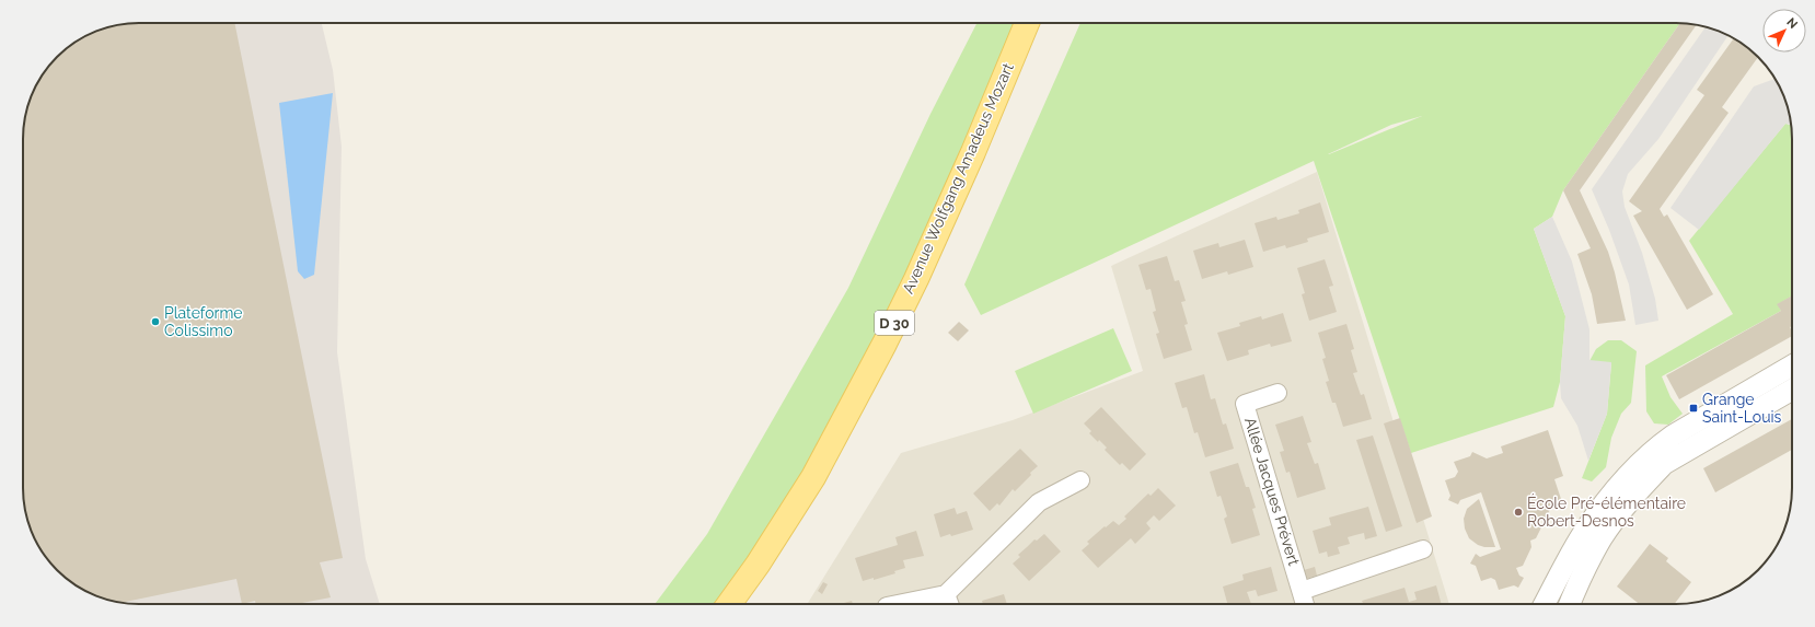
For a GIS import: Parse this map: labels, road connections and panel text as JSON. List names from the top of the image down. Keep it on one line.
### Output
{"streets":{"main road":["Avenue Wolfgang Amadeus Mozart","D 30"],"street":["Allée Jacques Prévert"]},"places":{"other":["Plateforme Colissimo","École Pré-élémentaire Robert-Desnos"],"transit":["Grange Saint-Louis"]},"north":"top right"}
